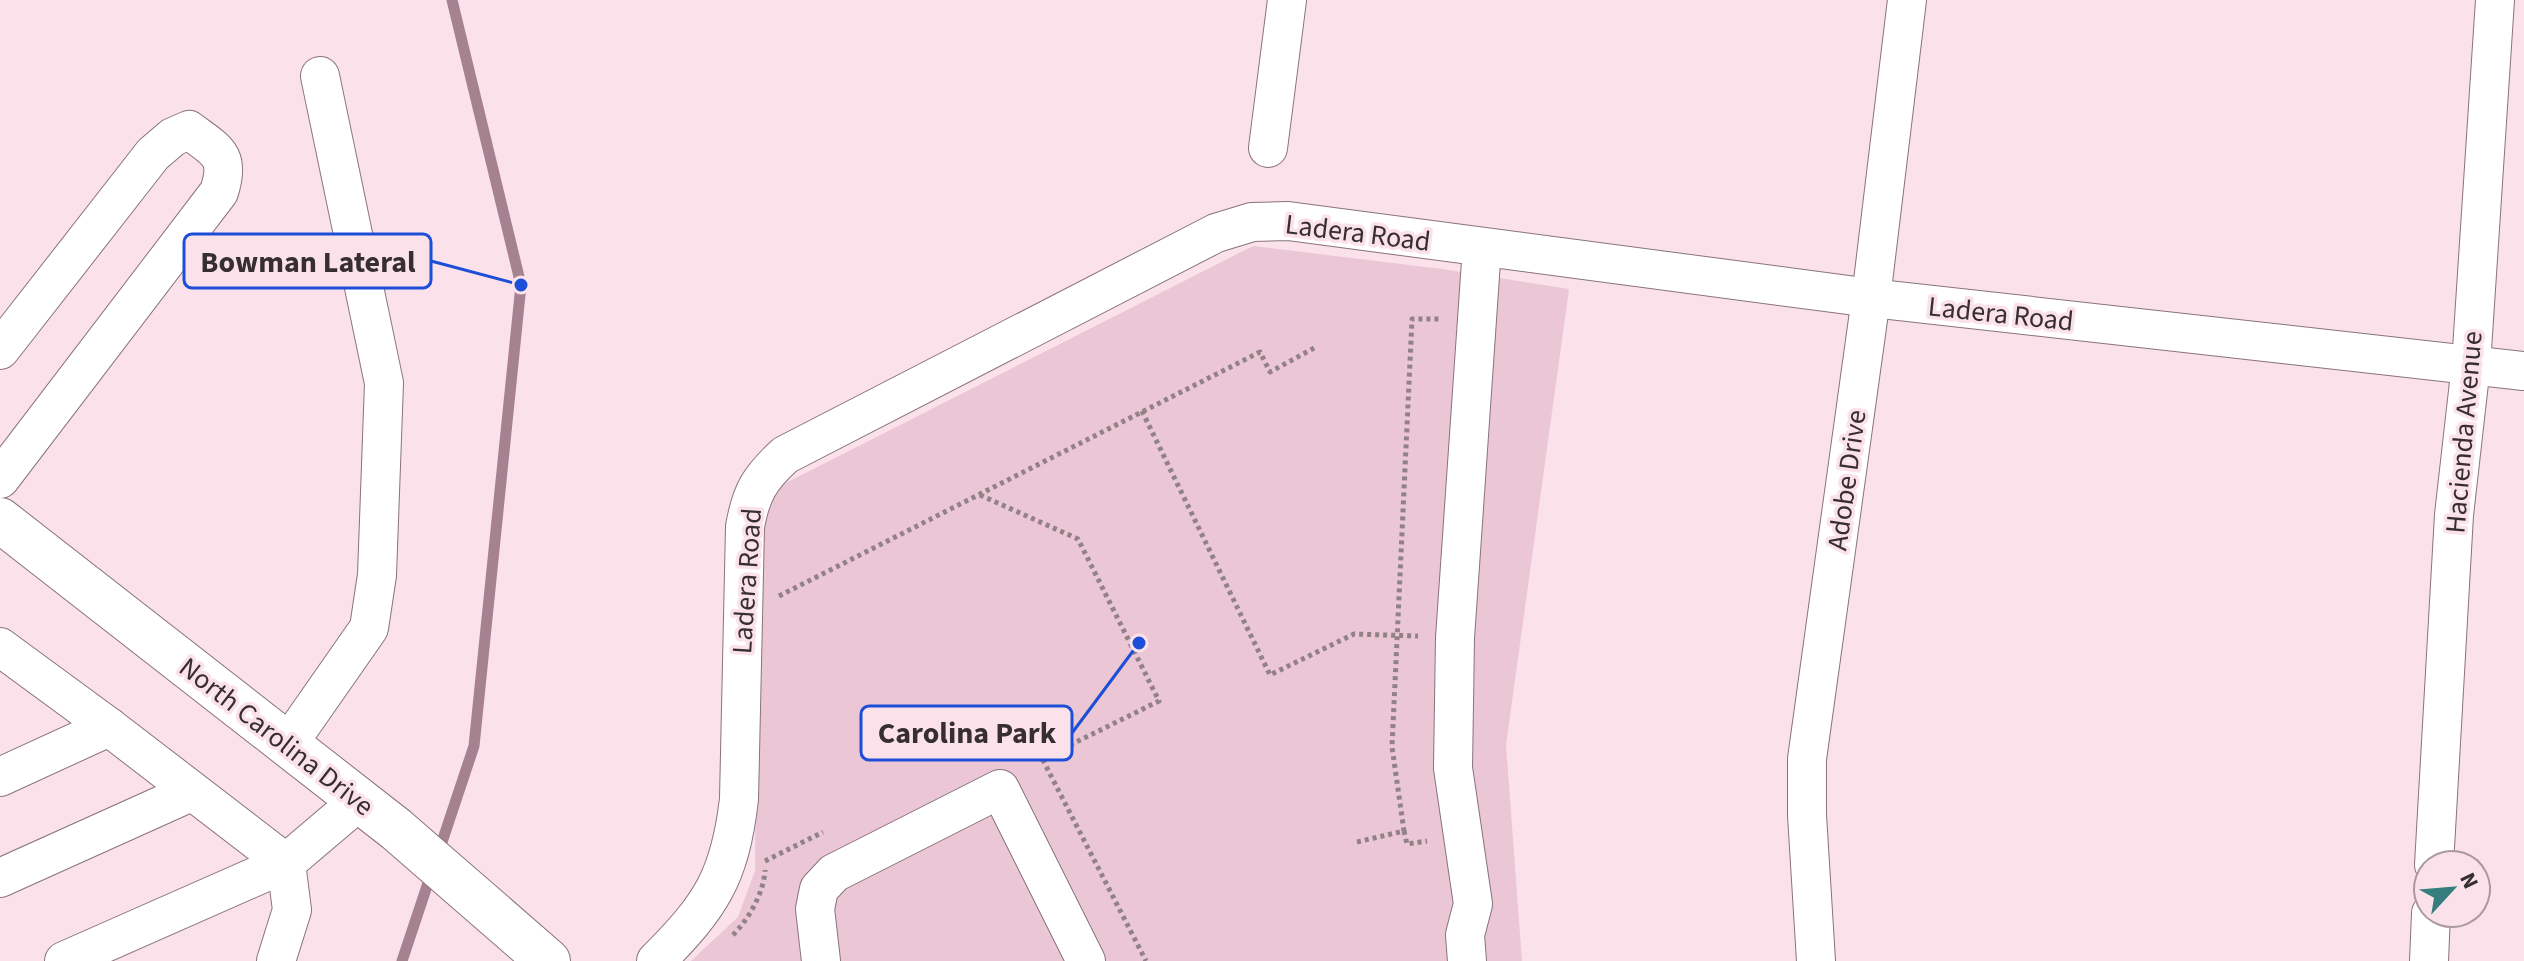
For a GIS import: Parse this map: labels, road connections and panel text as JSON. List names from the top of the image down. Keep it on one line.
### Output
{"streets":{"main road":["North Carolina Drive"],"street":["Ladera Road","Hacienda Avenue","Adobe Drive"]},"crossings":[["Ladera Road","Hacienda Avenue"],["Ladera Road","Adobe Drive"]],"places":["Bowman Lateral","Carolina Park"],"north":"top right"}
